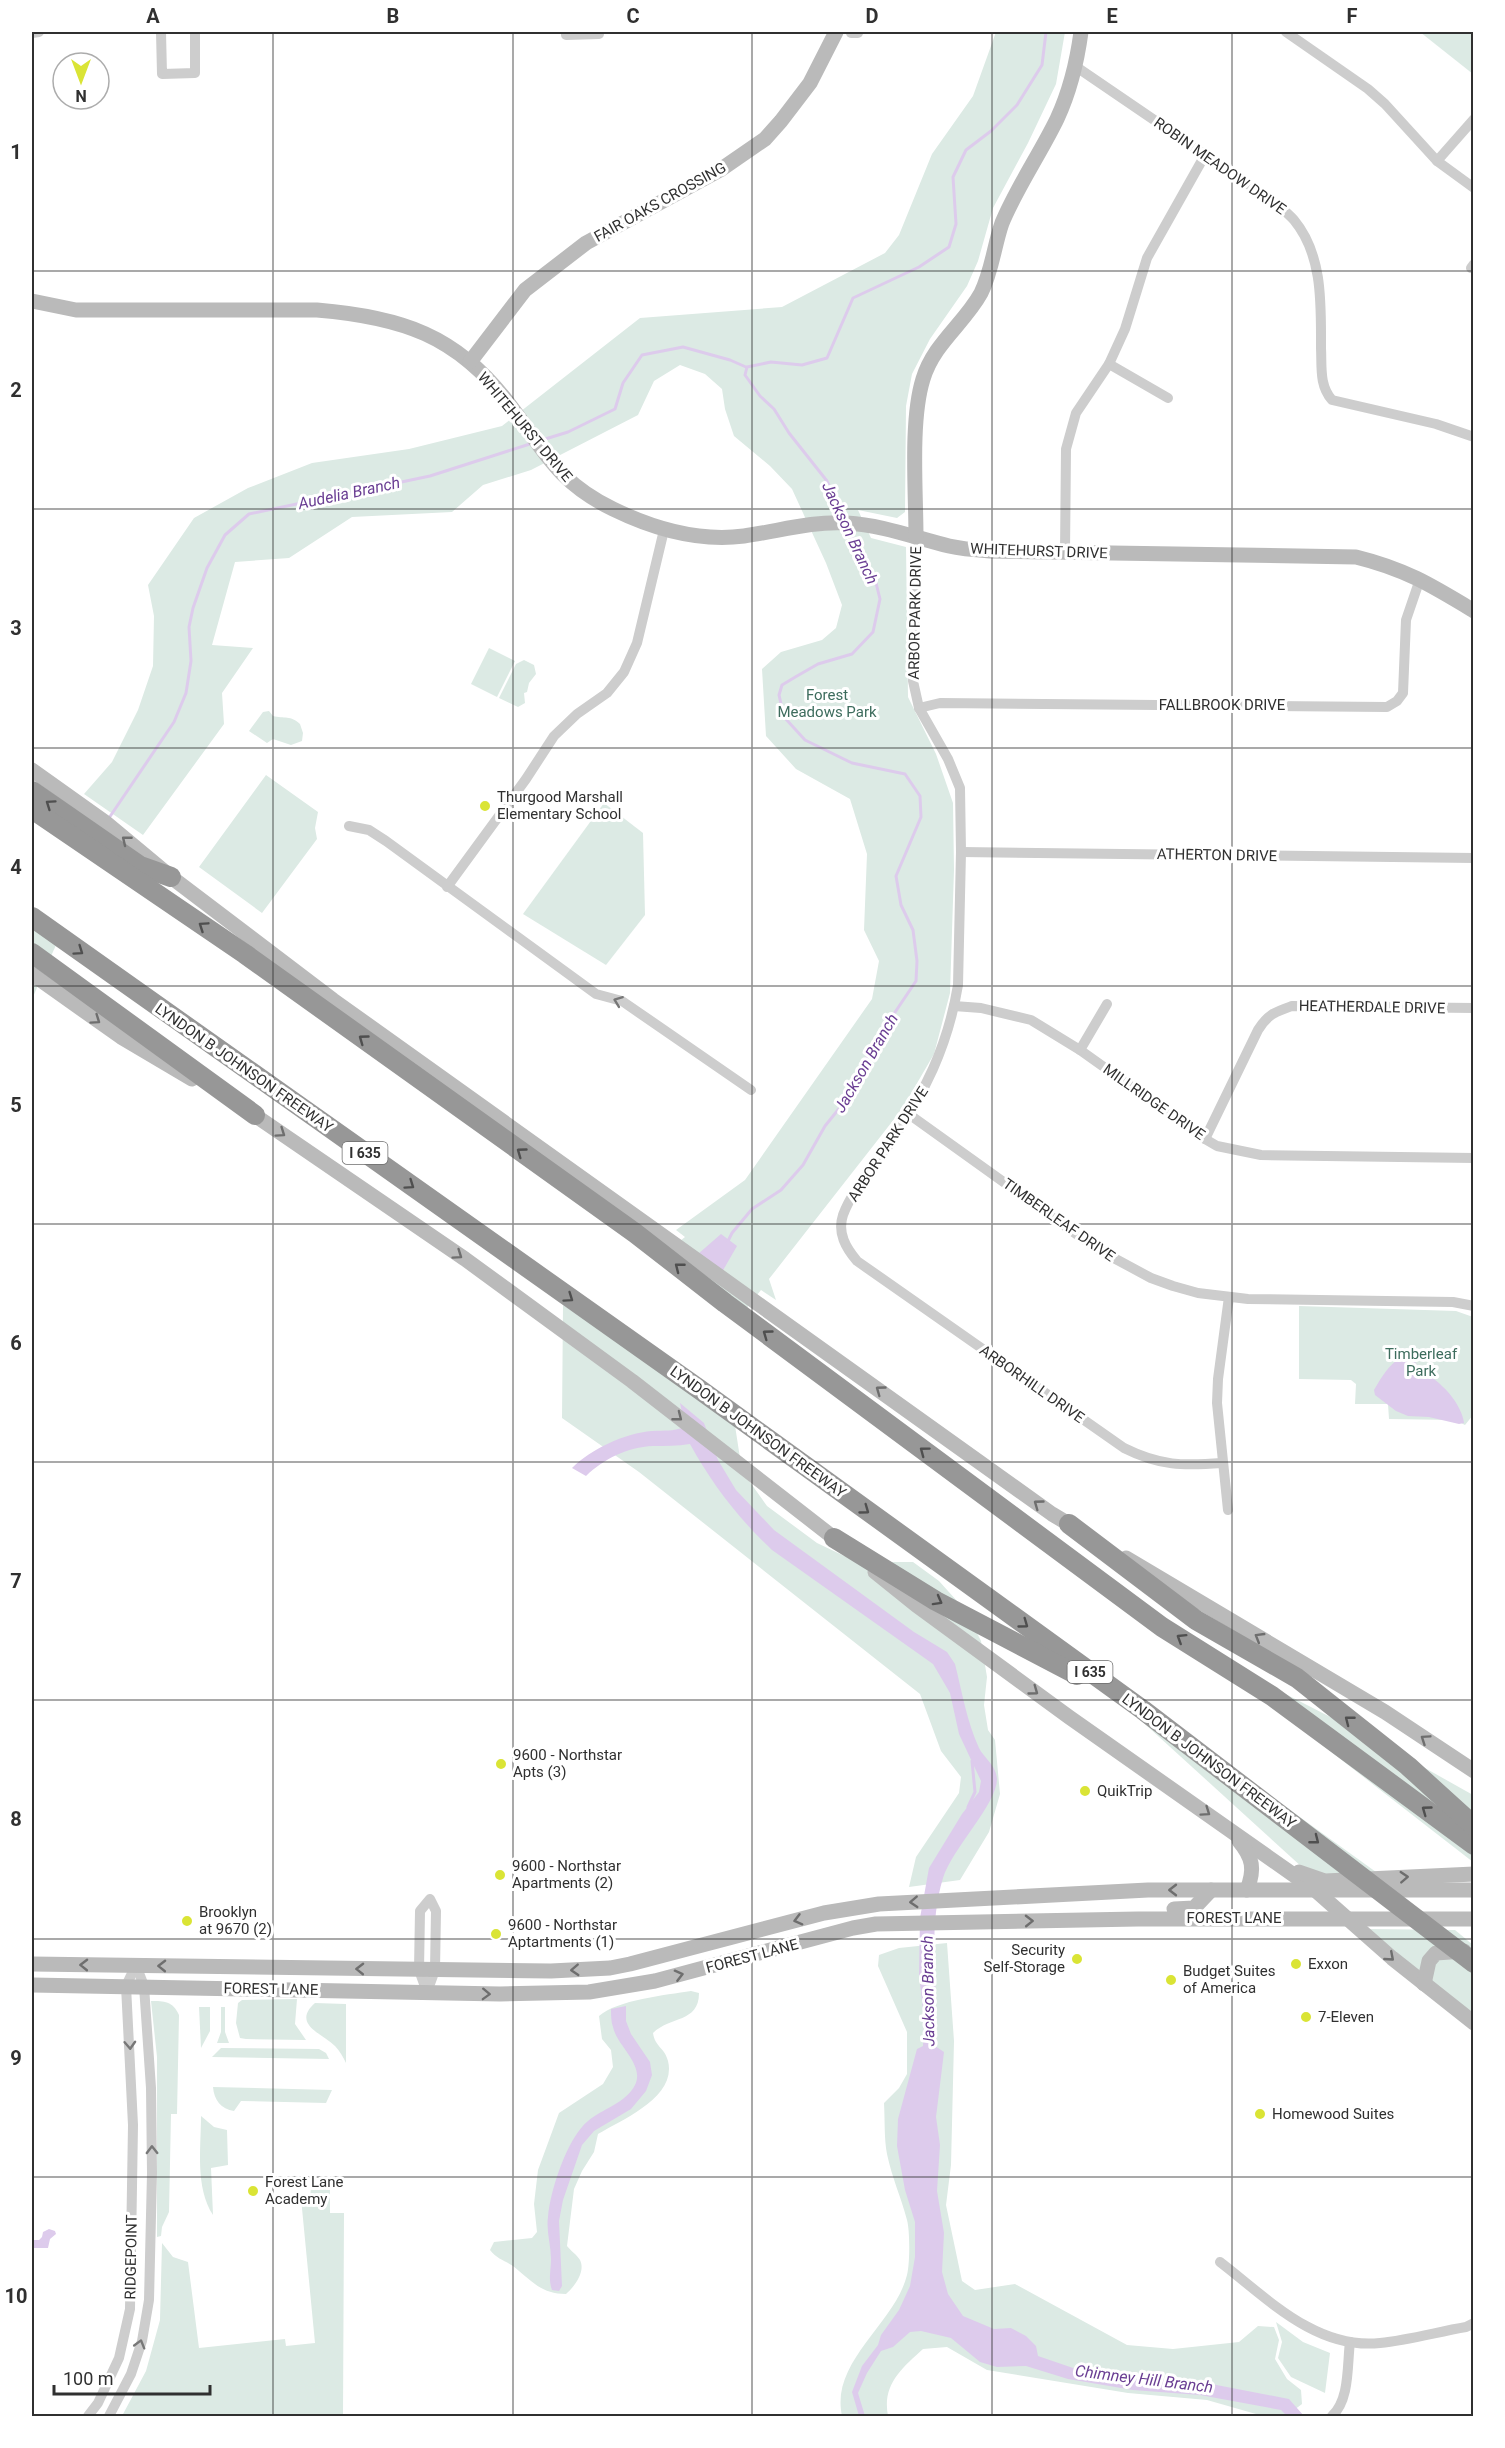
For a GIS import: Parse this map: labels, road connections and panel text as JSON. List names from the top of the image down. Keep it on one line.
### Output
{"streets":{"highway":["LYNDON B JOHNSON FREEWAY","I 635"],"main road":["FAIR OAKS CROSSING","WHITEHURST DRIVE","ARBOR PARK DRIVE","FOREST LANE"],"street":["ROBIN MEADOW DRIVE","FALLBROOK DRIVE","ATHERTON DRIVE","HEATHERDALE DRIVE","MILLRIDGE DRIVE","TIMBERLEAF DRIVE","ARBORHILL DRIVE","RIDGEPOINT"]},"crossings":[["ROBIN MEADOW DRIVE","ARBOR PARK DRIVE"],["FAIR OAKS CROSSING","WHITEHURST DRIVE"],["WHITEHURST DRIVE","ARBOR PARK DRIVE"],["WHITEHURST DRIVE","FALLBROOK DRIVE"],["ARBOR PARK DRIVE","FALLBROOK DRIVE"],["ARBOR PARK DRIVE","ATHERTON DRIVE"],["ARBOR PARK DRIVE","MILLRIDGE DRIVE"],["ARBOR PARK DRIVE","TIMBERLEAF DRIVE"],["ARBOR PARK DRIVE","ARBORHILL DRIVE"],["HEATHERDALE DRIVE","MILLRIDGE DRIVE"],["FOREST LANE","RIDGEPOINT"]],"water":["Audelia Branch","Jackson Branch","Chimney Hill Branch"],"parks":["Forest Meadows Park","Timberleaf Park"],"places":["Thurgood Marshall Elementary School","9600 - Northstar Apts (3)","QuikTrip","9600 - Northstar Apartments (2)","Brooklyn at 9670 (2)","9600 - Northstar Aptartments (1)","Security Self-Storage","Exxon","Budget Suites of America","7-Eleven","Homewood Suites","Forest Lane Academy"],"scale_bar":"100 m","north":"bottom","grid":{"columns":["A","B","C","D","E","F"],"rows":["1","2","3","4","5","6","7","8","9","10"]}}
